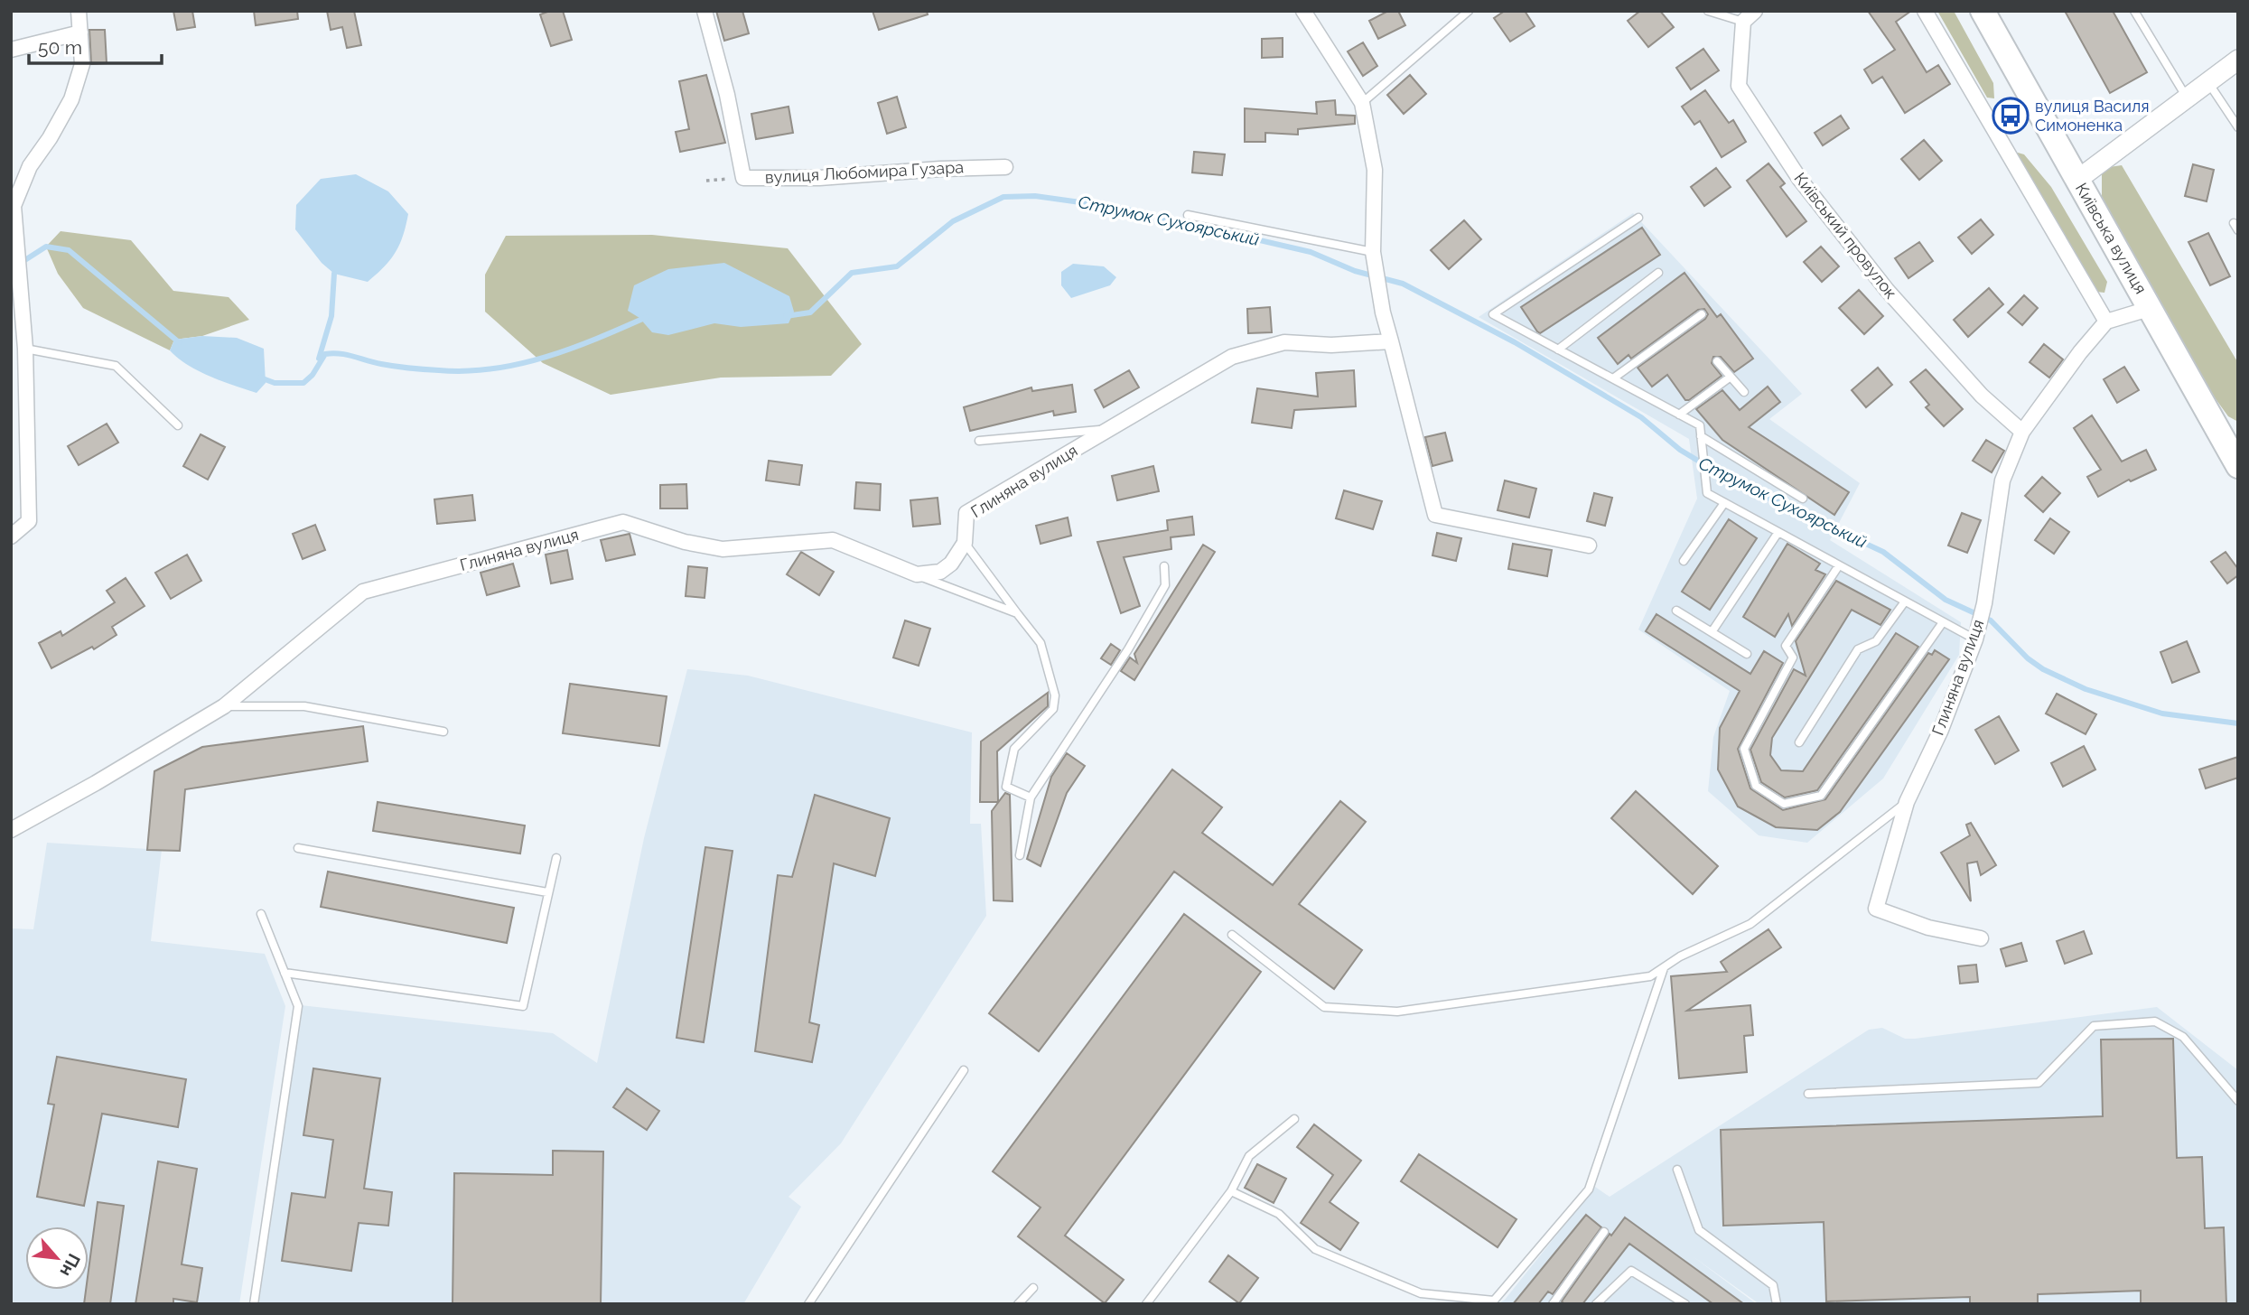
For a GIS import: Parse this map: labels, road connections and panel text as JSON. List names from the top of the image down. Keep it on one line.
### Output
{"streets":{"main road":["Київська вулиця"],"street":["вулиця Любомира Гузара","Київський провулок","Глиняна вулиця"]},"crossings":[["Київський провулок","Глиняна вулиця"]],"water":["Струмок Сухоярський"],"places":{"bus stop":["вулиця Василя Симоненка"]},"scale_bar":"50 m","north":"bottom right"}
